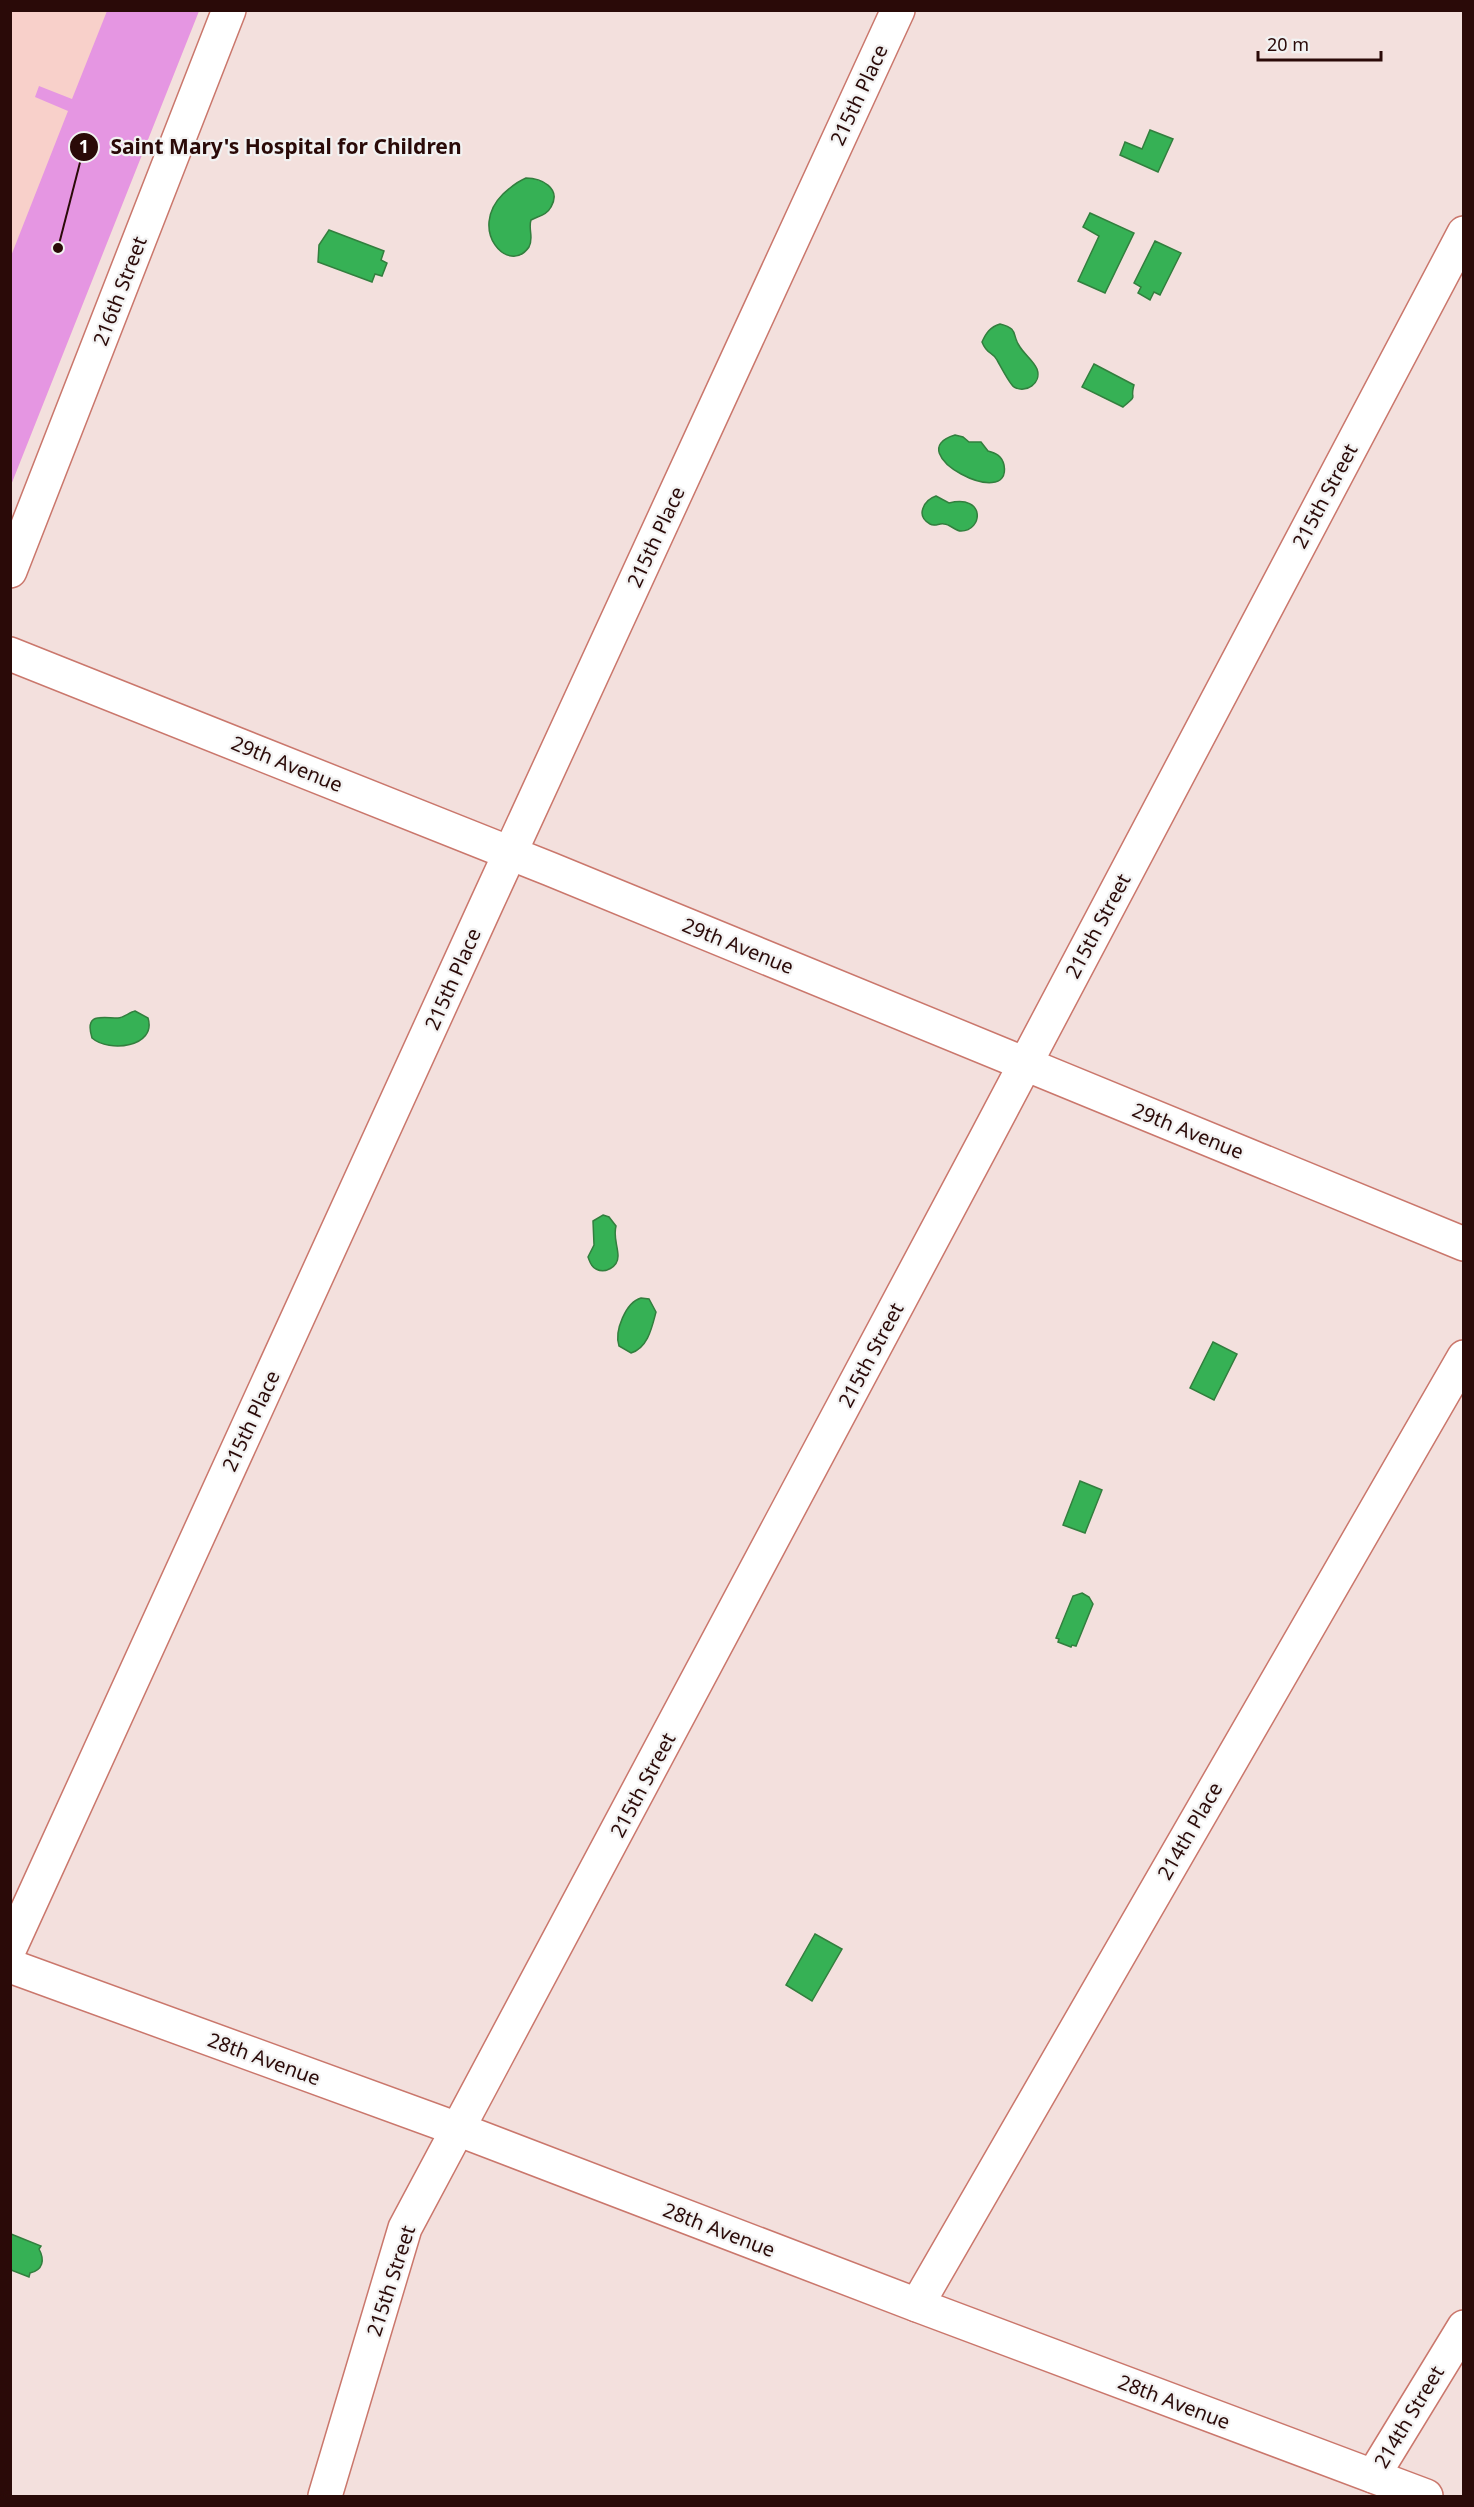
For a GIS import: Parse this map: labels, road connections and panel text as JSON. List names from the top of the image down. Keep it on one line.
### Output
{"streets":{"street":["215th Place","216th Street","215th Street","29th Avenue","214th Place","28th Avenue","214th Street"]},"crossings":[["215th Place","29th Avenue"],["215th Street","29th Avenue"],["215th Street","28th Avenue"],["214th Place","28th Avenue"],["28th Avenue","214th Street"]],"places":["Saint Mary's Hospital for Children"],"scale_bar":"20 m"}
